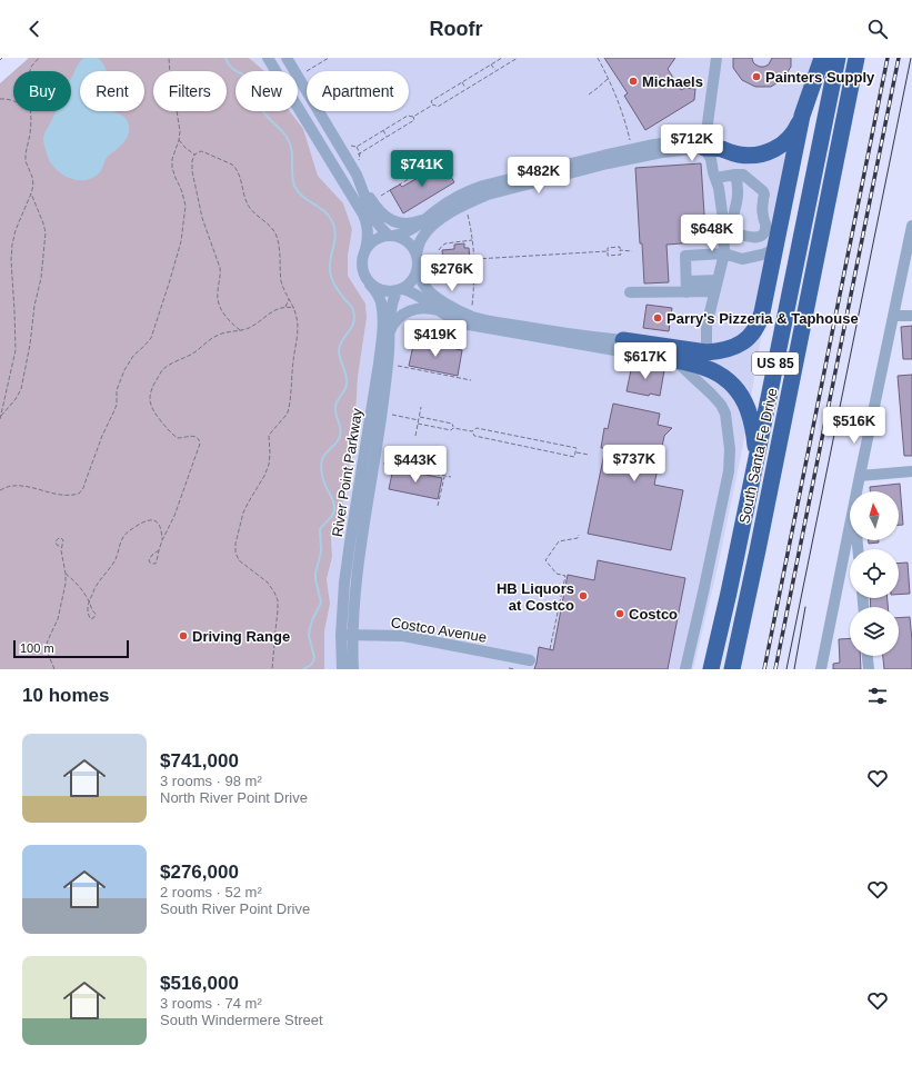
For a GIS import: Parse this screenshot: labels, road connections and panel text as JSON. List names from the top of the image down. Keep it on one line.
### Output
{"streets":{"highway":["US 85","South Santa Fe Drive"],"street":["River Point Parkway","Costco Avenue"]},"crossings":[["River Point Parkway","Costco Avenue"]],"places":["Painters Supply","Michaels","Parry's Pizzeria & Taphouse","HB Liquors at Costco","Costco","Driving Range"],"scale_bar":"100 m","north":"top","page":{"header":"Roofr","chip":["Buy","Rent","Filters","New","Apartment"],"price":["$712K","$741K","$482K","$648K","$276K","$419K","$617K","$516K","$737K","$443K"],"scale":"100 m","heading":"10 homes","list":[{"name":"$741,000","note":"3 rooms · 98 m² · North River Point Drive"},{"name":"$276,000","note":"2 rooms · 52 m² · South River Point Drive"},{"name":"$516,000","note":"3 rooms · 74 m² · South Windermere Street"}]}}
